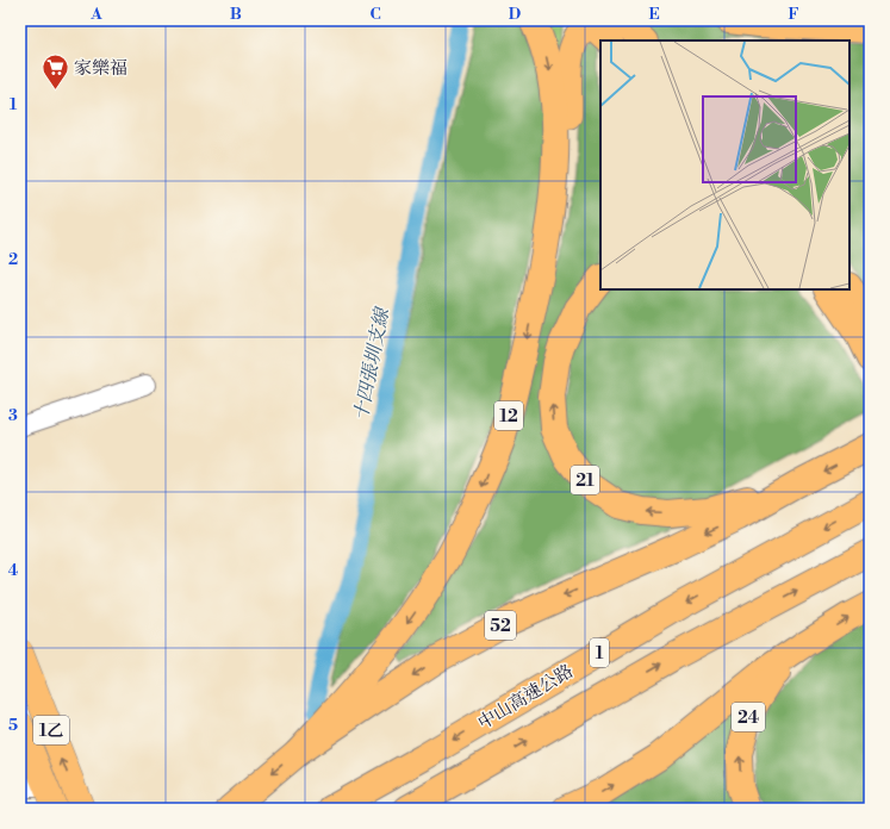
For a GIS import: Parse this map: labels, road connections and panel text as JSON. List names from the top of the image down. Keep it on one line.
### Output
{"streets":{"highway":["12","21","52","1","中山高速公路","24"],"main road":["1乙"]},"crossings":[["12","52"],["21","52"]],"water":["十四張圳支線"],"places":{"supermarket":["家樂福"]},"grid":{"columns":["A","B","C","D","E","F"],"rows":["1","2","3","4","5"]}}
